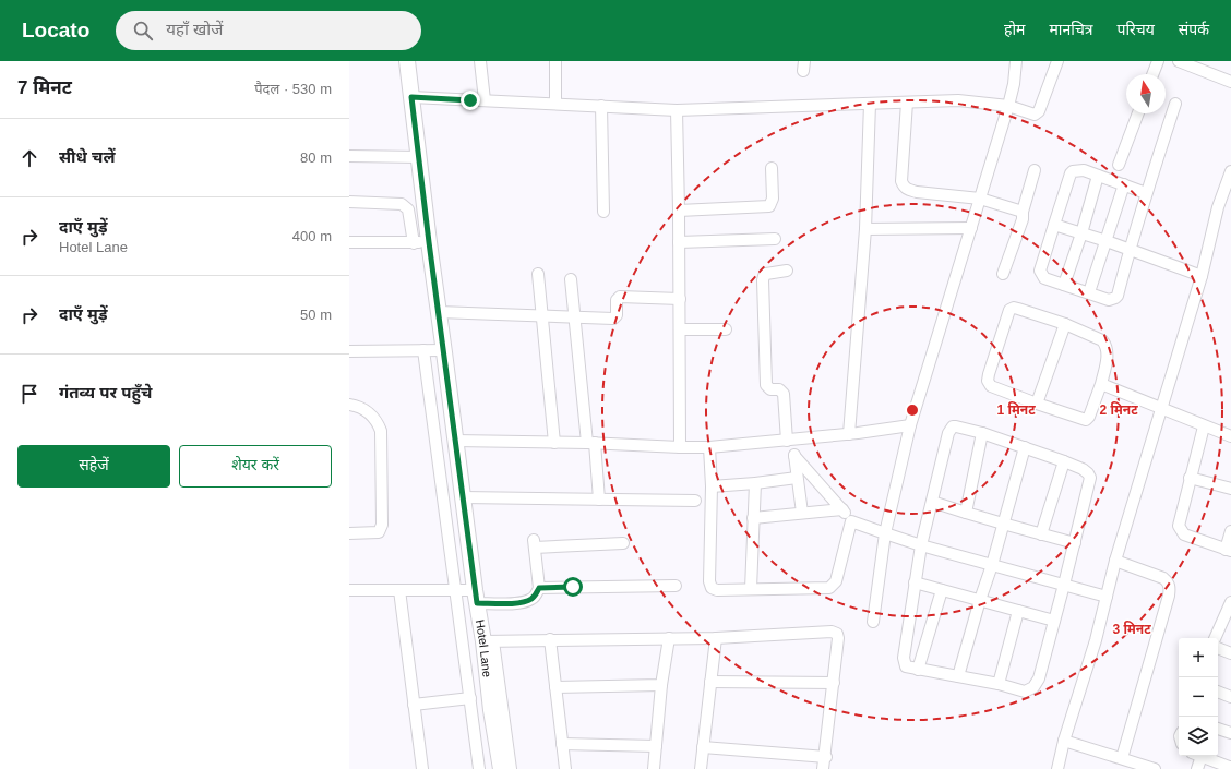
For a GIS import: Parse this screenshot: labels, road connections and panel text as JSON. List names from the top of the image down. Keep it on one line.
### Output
{"streets":{"street":["Hotel Lane"]},"north":"top","page":{"header":"Locato","search":"यहाँ खोजें","nav":["होम","मानचित्र","परिचय","संपर्क"],"heading":["7 मिनट","पैदल · 530 m"],"list":[["सीधे चलें","80 m"],["दाएँ मुड़ें","Hotel Lane","400 m"],["दाएँ मुड़ें","50 m"],"गंतव्य पर पहुँचे"],"buttons":["सहेजें","शेयर करें"],"map_buttons":["+","−"]},"rings":["1 मिनट","2 मिनट","3 मिनट"]}
